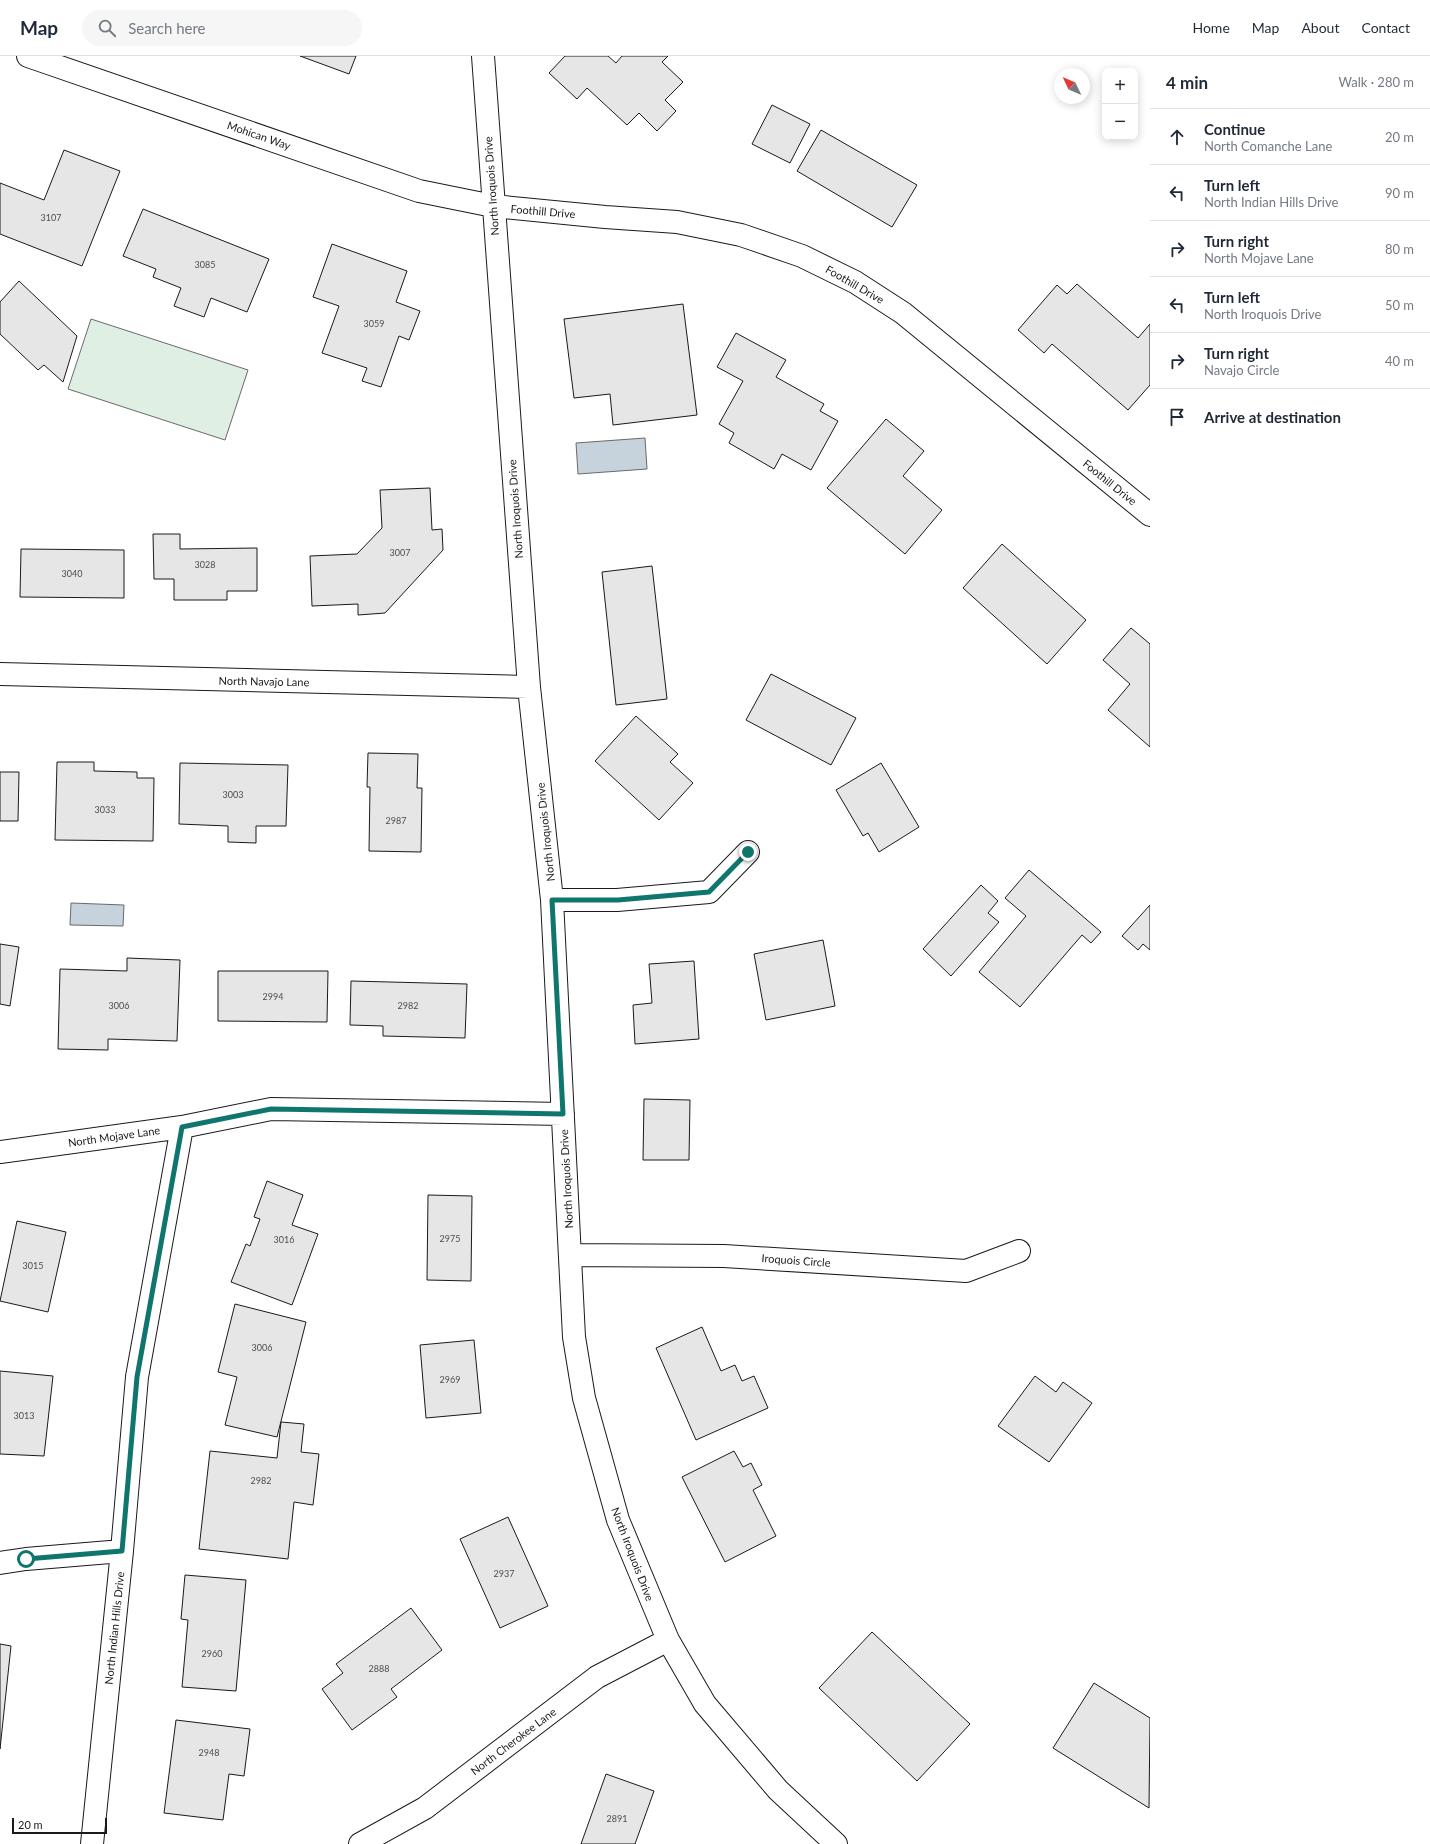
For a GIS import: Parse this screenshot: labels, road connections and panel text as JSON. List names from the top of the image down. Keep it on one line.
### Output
{"streets":{"street":["Mohican Way","North Iroquois Drive","Foothill Drive","North Navajo Lane","North Mojave Lane","Iroquois Circle","North Indian Hills Drive","North Cherokee Lane"]},"crossings":[["Mohican Way","North Iroquois Drive"],["Mohican Way","Foothill Drive"],["North Iroquois Drive","Foothill Drive"],["North Iroquois Drive","North Navajo Lane"],["North Iroquois Drive","North Mojave Lane"],["North Iroquois Drive","Iroquois Circle"],["North Iroquois Drive","North Cherokee Lane"],["North Mojave Lane","North Indian Hills Drive"]],"house_numbers":["3107","3085","3059","3007","3028","3040","3003","3033","2987","2994","3006","2982","2975","3016","3015","3006","2969","3013","2982","2937","2960","2888","2948","2891"],"scale_bar":"20 m","north":"top left","page":{"header":"Map","search":"Search here","nav":["Home","Map","About","Contact"],"heading":["4 min","Walk · 280 m"],"map_buttons":["+","−"],"list":[["Continue","North Comanche Lane","20 m"],["Turn left","North Indian Hills Drive","90 m"],["Turn right","North Mojave Lane","80 m"],["Turn left","North Iroquois Drive","50 m"],["Turn right","Navajo Circle","40 m"],"Arrive at destination"],"scale":"20 m"}}
